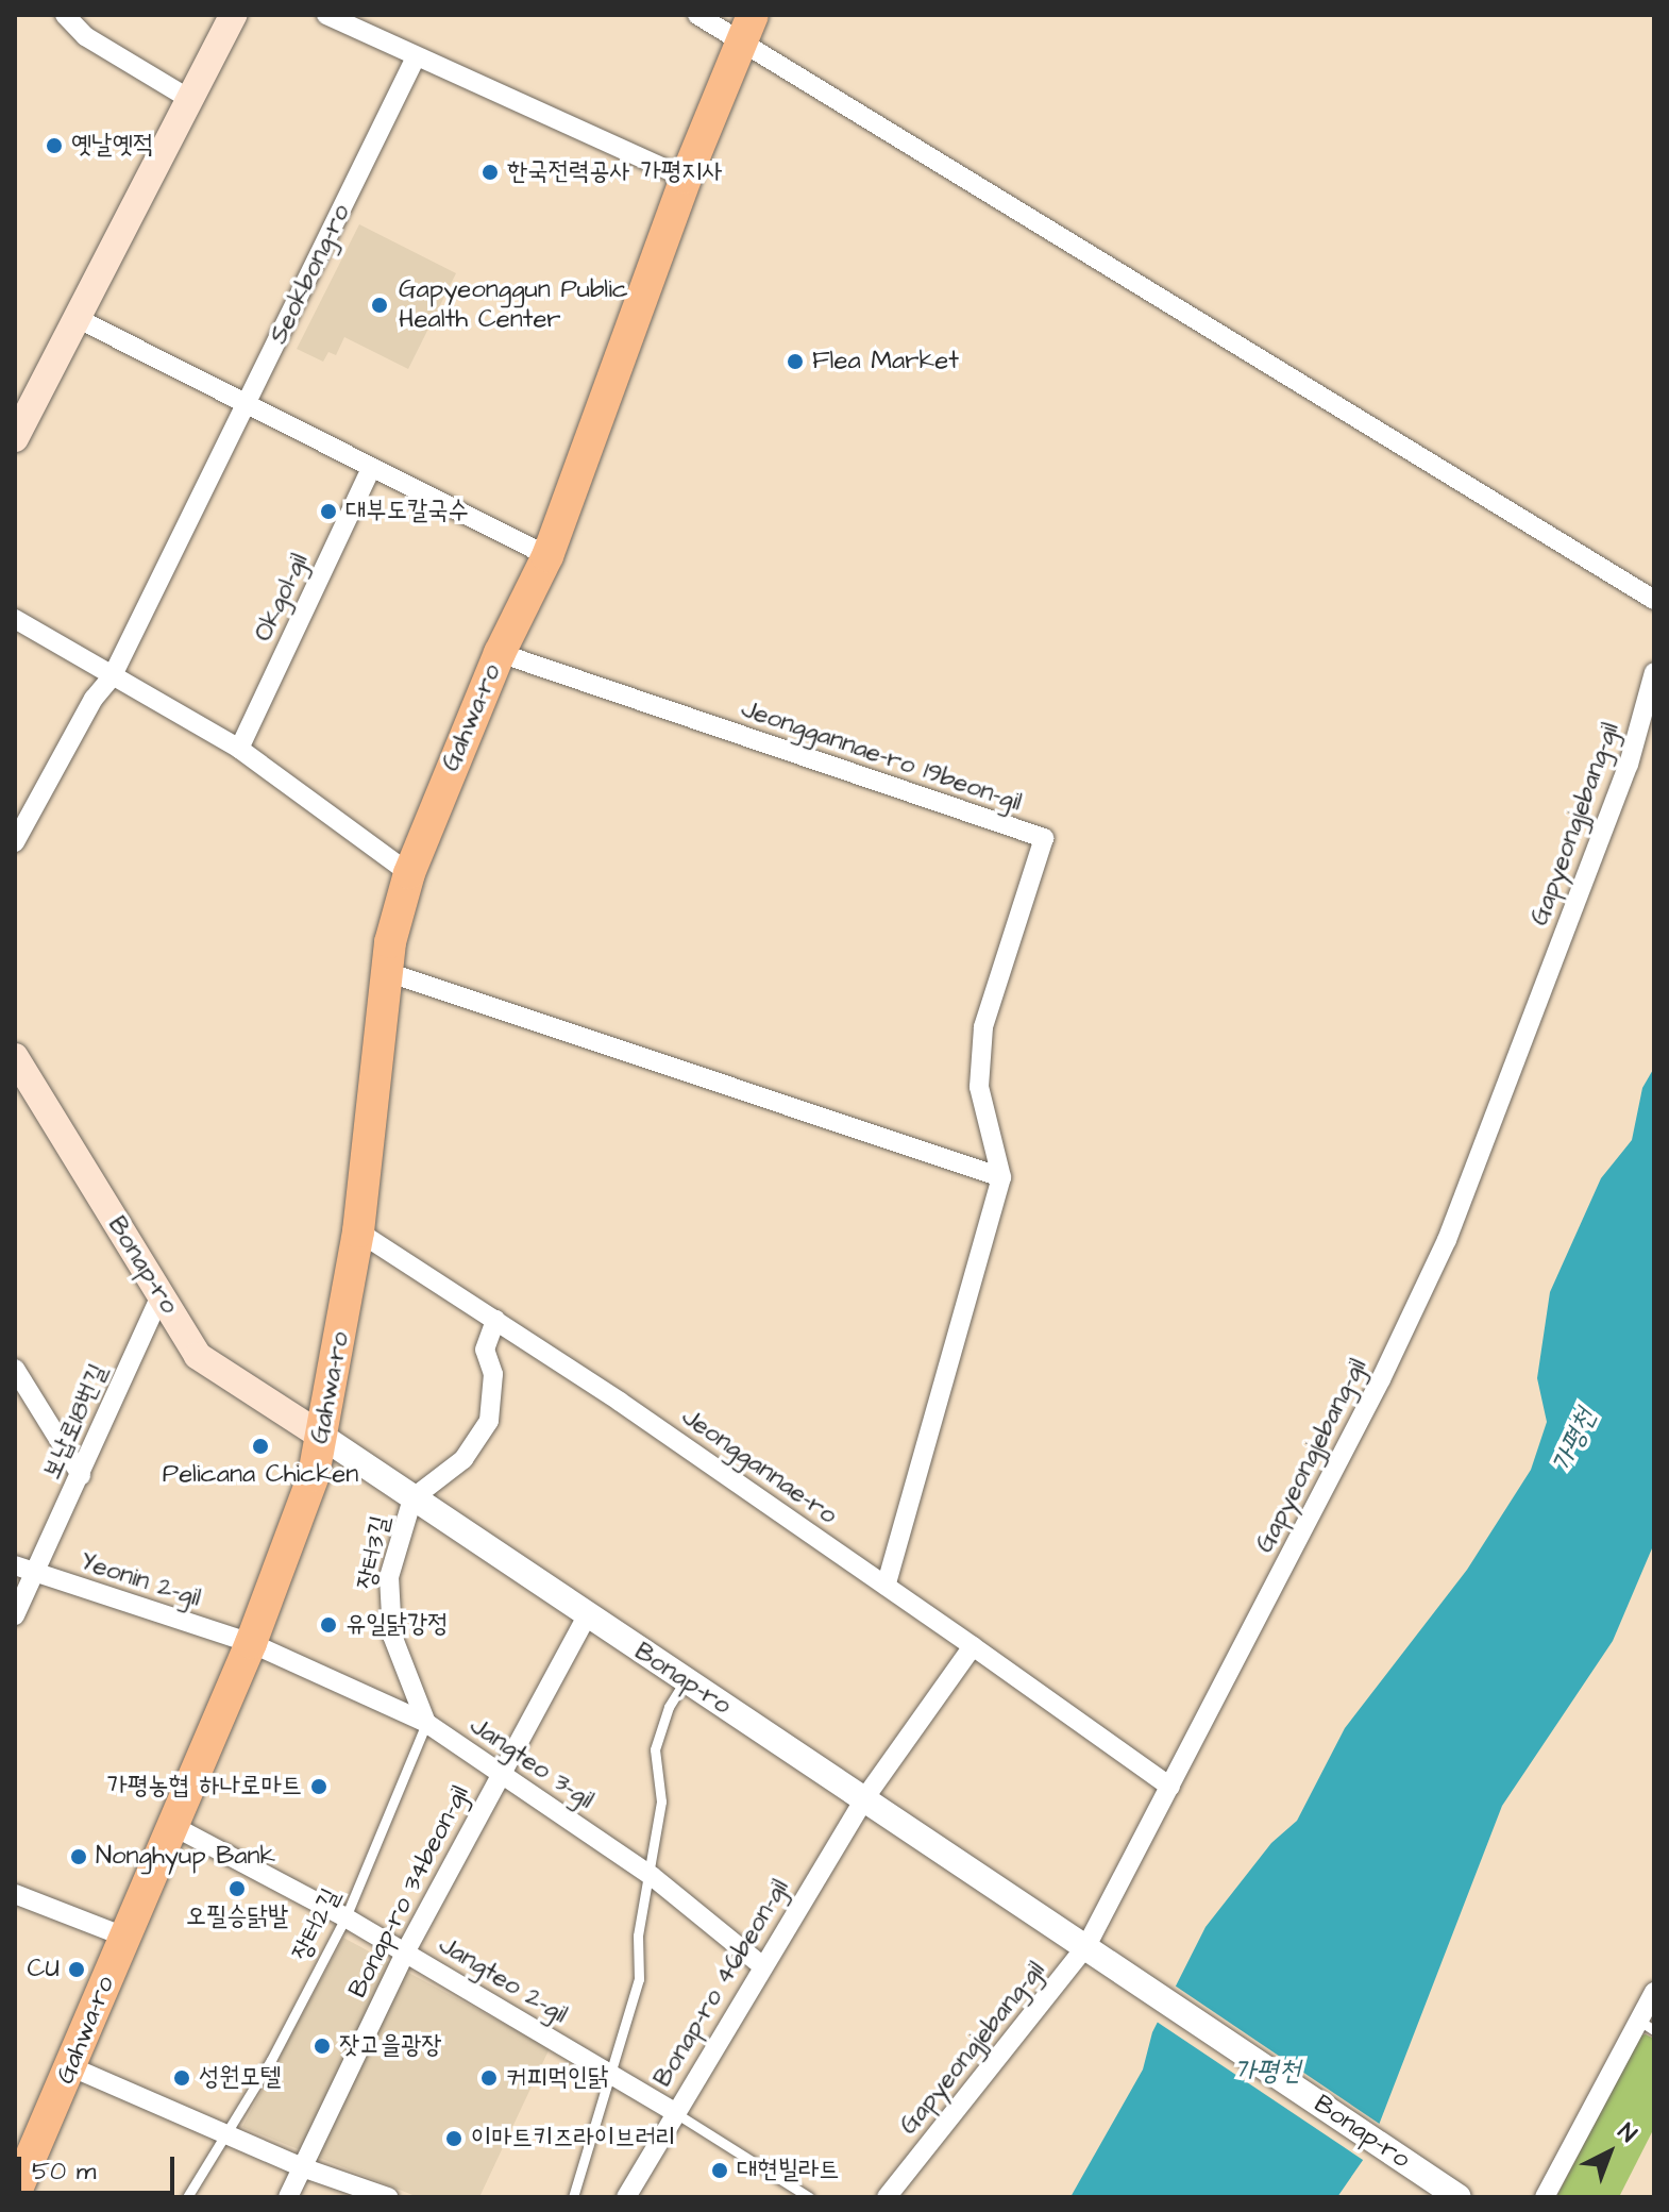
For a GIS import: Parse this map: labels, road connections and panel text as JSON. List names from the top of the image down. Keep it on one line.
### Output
{"streets":{"main road":["Gahwa-ro","Bonap-ro"],"street":["Seokbong-ro","Okgol-gil","Jeonggannae-ro 19beon-gil","Gapyeongjebang-gil","보납로18번길","Jeonggannae-ro","장터3길","Yeonin 2-gil","Jangteo 3-gil","Bonap-ro 34beon-gil","Jangteo 2-gil","Bonap-ro 46beon-gil"],"lane":["장터2길"]},"crossings":[["Gahwa-ro","Jeonggannae-ro 19beon-gil"],["Gahwa-ro","Bonap-ro"],["Gahwa-ro","Jeonggannae-ro"],["Gahwa-ro","Yeonin 2-gil"],["Gahwa-ro","Jangteo 3-gil"],["Gahwa-ro","Jangteo 2-gil"],["Jeonggannae-ro 19beon-gil","Jeonggannae-ro"],["Gapyeongjebang-gil","Bonap-ro"],["Gapyeongjebang-gil","Jeonggannae-ro"],["Bonap-ro","보납로18번길"],["Bonap-ro","장터3길"],["Bonap-ro","Bonap-ro 34beon-gil"],["Bonap-ro","Bonap-ro 46beon-gil"],["보납로18번길","Yeonin 2-gil"],["Jeonggannae-ro","장터3길"],["장터3길","Jangteo 3-gil"],["장터3길","장터2길"],["Yeonin 2-gil","Jangteo 3-gil"],["Jangteo 3-gil","Bonap-ro 34beon-gil"],["Jangteo 3-gil","장터2길"],["Jangteo 3-gil","Bonap-ro 46beon-gil"],["Bonap-ro 34beon-gil","Jangteo 2-gil"],["장터2길","Jangteo 2-gil"],["Jangteo 2-gil","Bonap-ro 46beon-gil"]],"water":["가평천"],"places":["옛날옛적","한국전력공사 가평지사","Gapyeonggun Public Health Center","Flea Market","대부도칼국수","Pelicana Chicken","유일닭강정","가평농협 하나로마트","Nonghyup Bank","오필승닭발","CU","잣고을광장","성원모텔","커피먹인닭","이마트키즈라이브러리","대현빌라트"],"scale_bar":"50 m","north":"top right"}
